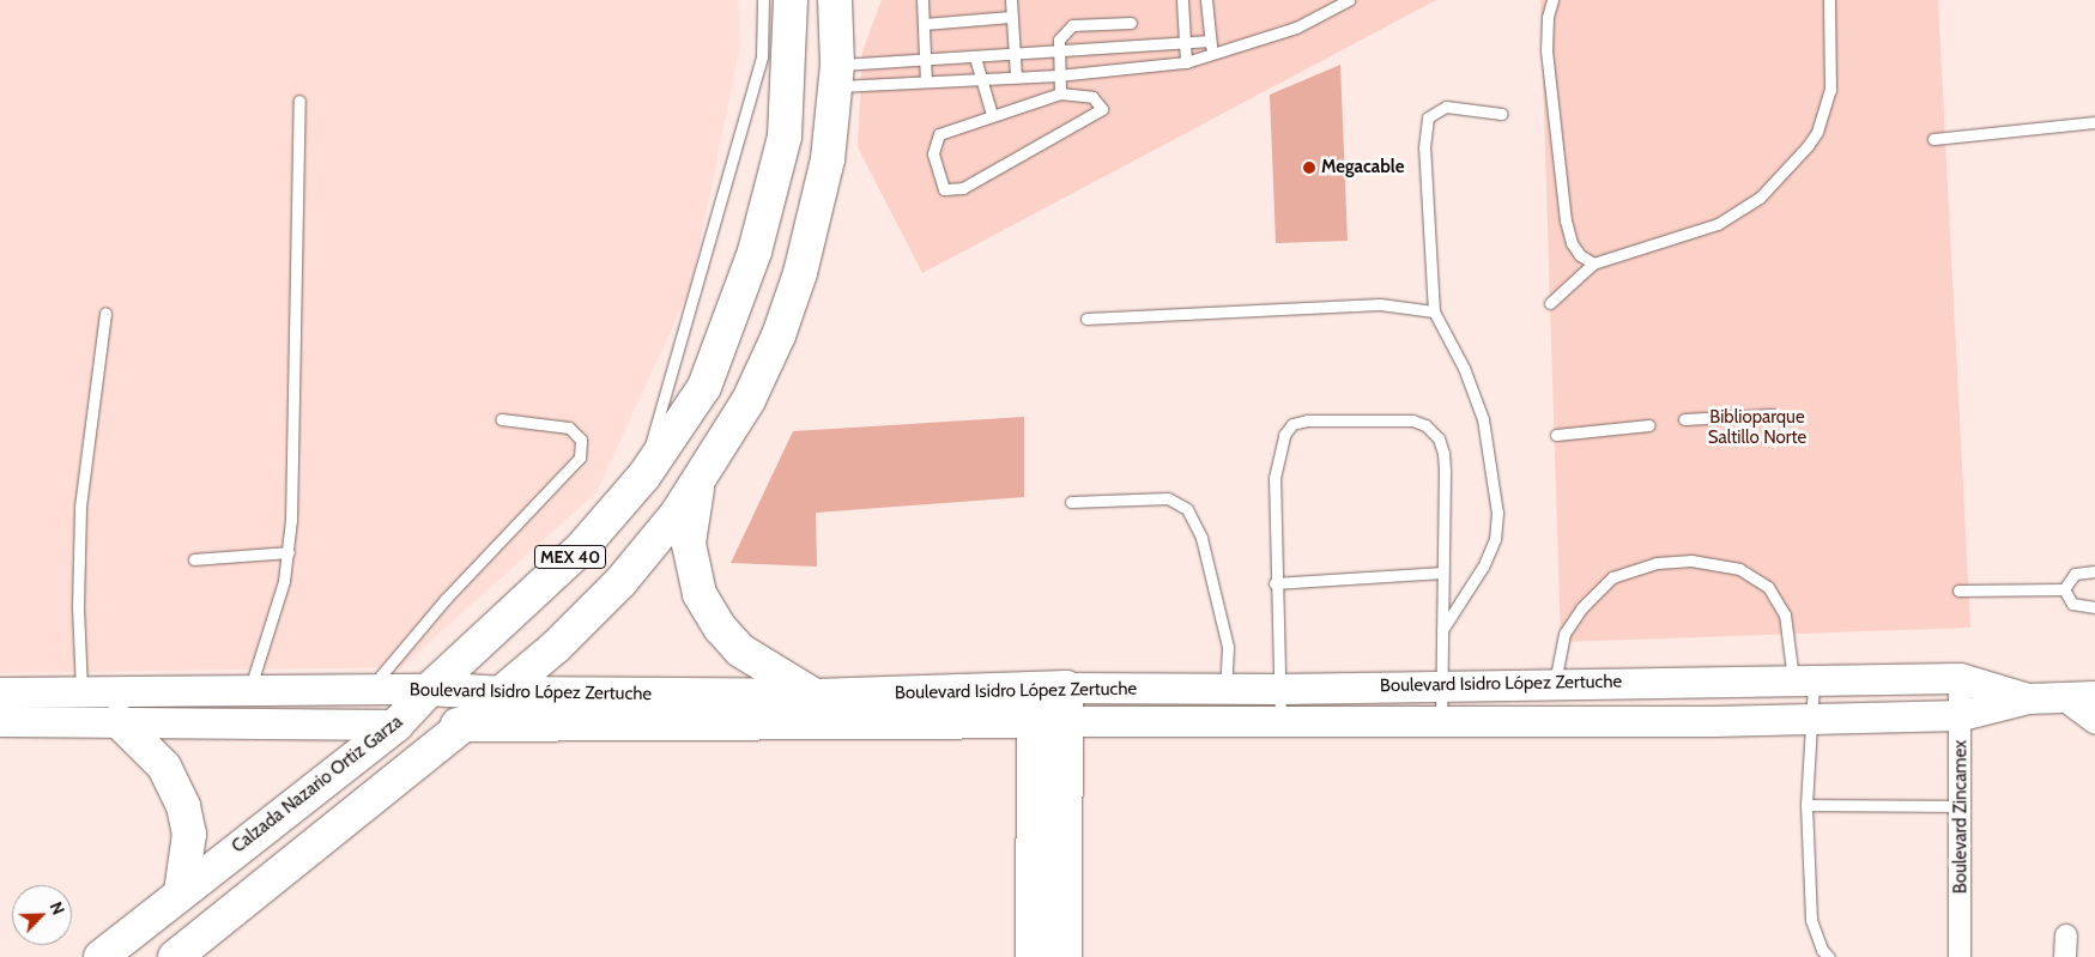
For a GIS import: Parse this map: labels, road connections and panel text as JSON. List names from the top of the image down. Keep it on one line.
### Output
{"streets":{"main road":["MEX 40","Boulevard Isidro López Zertuche","Calzada Nazario Ortiz Garza"],"street":["Boulevard Zincamex"]},"crossings":[["MEX 40","Boulevard Isidro López Zertuche"],["Boulevard Isidro López Zertuche","Calzada Nazario Ortiz Garza"],["Boulevard Isidro López Zertuche","Boulevard Zincamex"]],"parks":["Biblioparque Saltillo Norte"],"places":["Megacable"],"north":"top right"}
